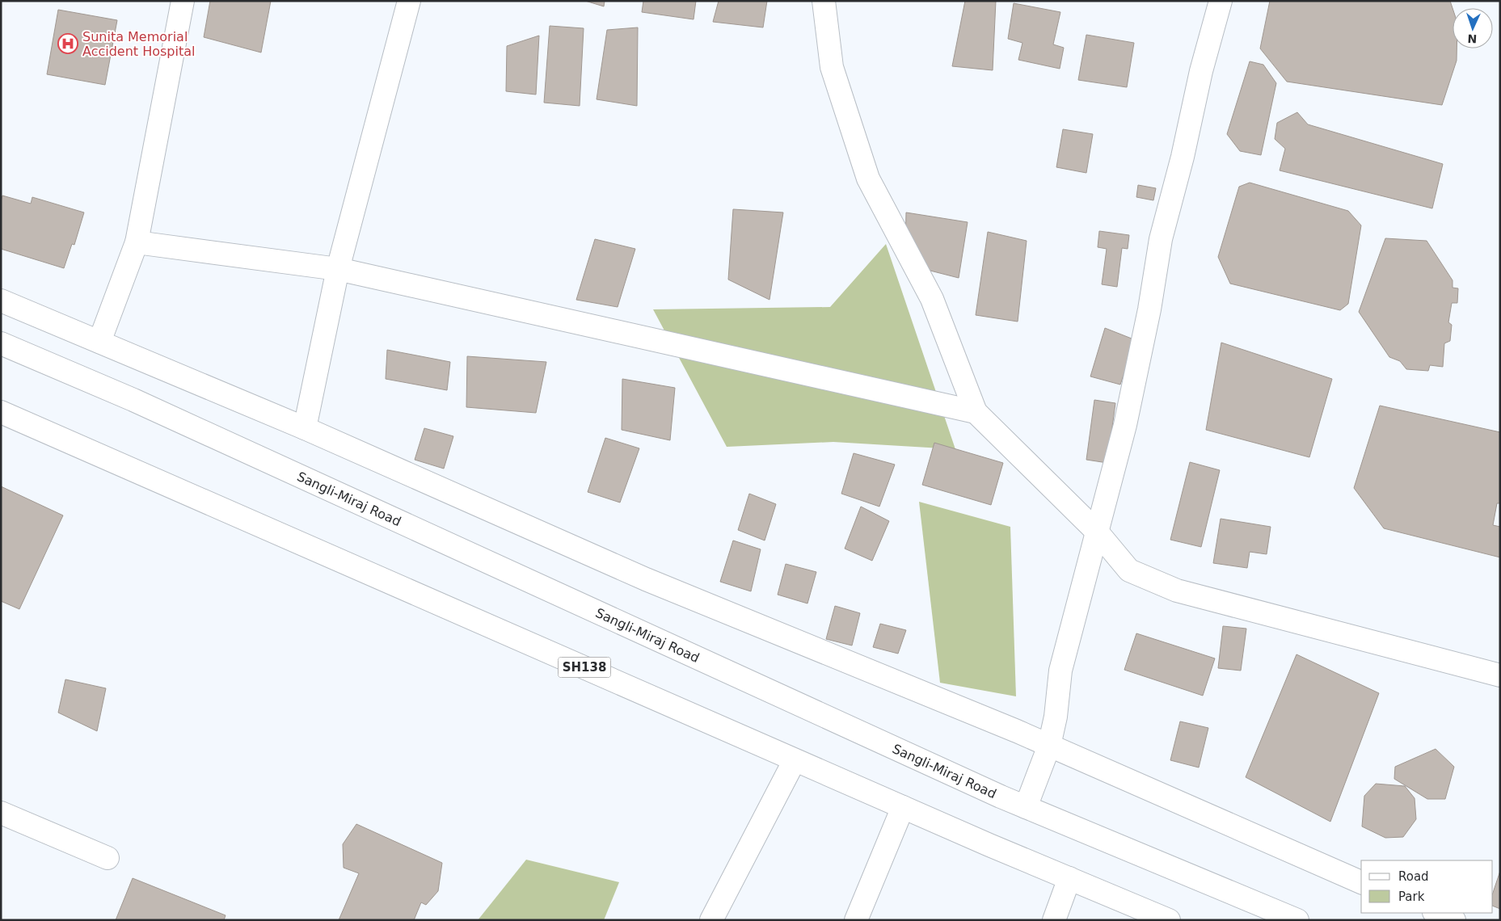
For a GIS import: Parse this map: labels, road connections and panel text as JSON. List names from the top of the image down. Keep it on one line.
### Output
{"streets":{"main road":["Sangli-Miraj Road","SH138"]},"places":{"hospital":["Sunita Memorial Accident Hospital"]},"legend":["Road","Park"],"north":"bottom"}
